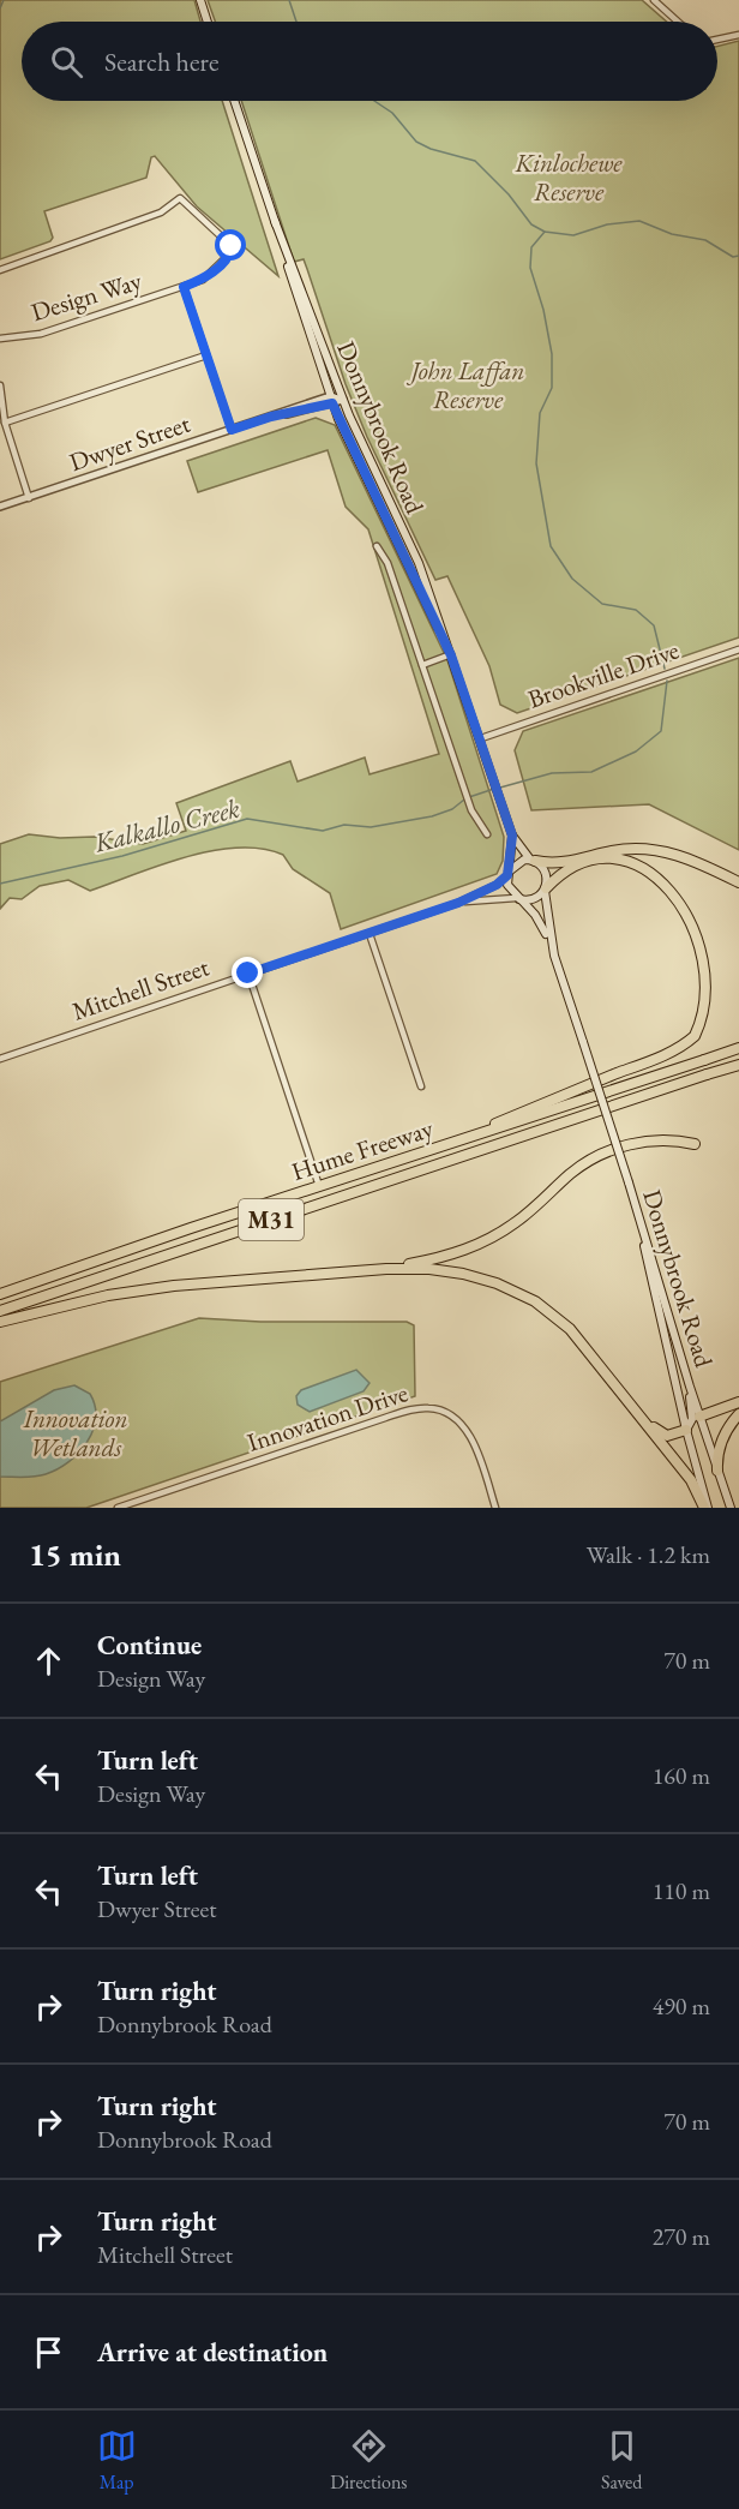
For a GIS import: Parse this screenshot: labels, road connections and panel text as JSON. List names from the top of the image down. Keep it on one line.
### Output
{"streets":{"highway":["Hume Freeway","M31"],"main road":["Donnybrook Road"],"street":["Design Way","Dwyer Street","Brookville Drive","Mitchell Street","Innovation Drive"]},"crossings":[["Donnybrook Road","Dwyer Street"],["Donnybrook Road","Brookville Drive"],["Donnybrook Road","Mitchell Street"]],"water":["Kalkallo Creek"],"parks":["Kinlochewe Reserve","John Laffan Reserve","Innovation Wetlands"],"page":{"search":"Search here","heading":["15 min","Walk · 1.2 km"],"list":[["Continue","Design Way","70 m"],["Turn left","Design Way","160 m"],["Turn left","Dwyer Street","110 m"],["Turn right","Donnybrook Road","490 m"],["Turn right","Donnybrook Road","70 m"],["Turn right","Mitchell Street","270 m"],"Arrive at destination"],"nav":["Map","Directions","Saved"]}}
